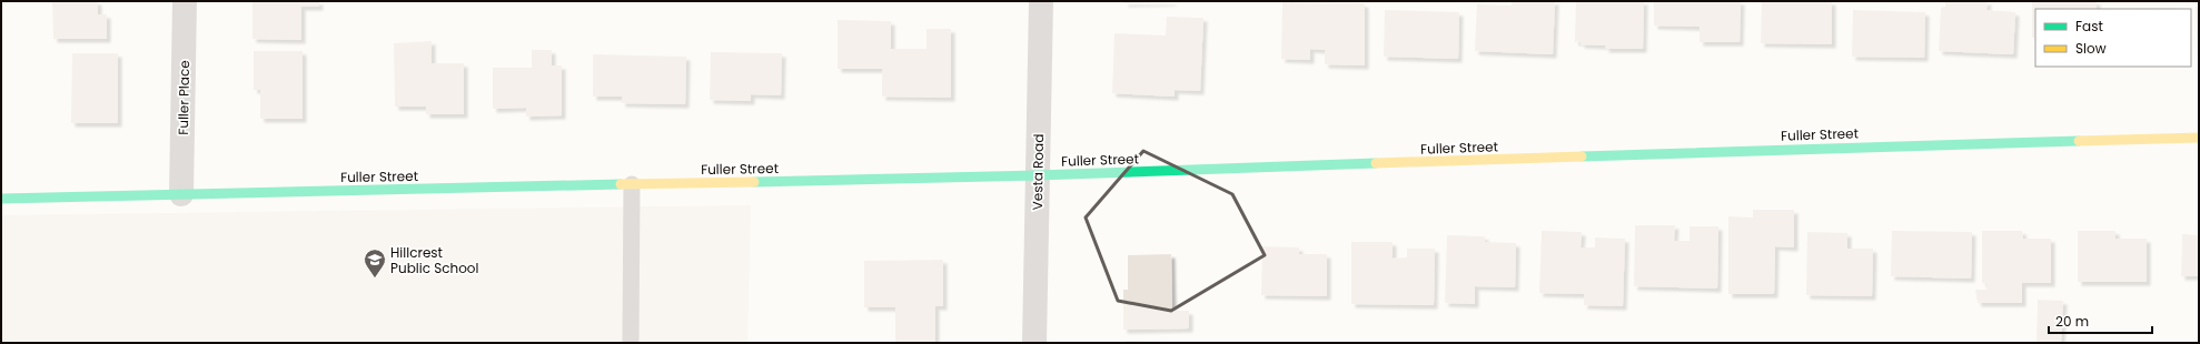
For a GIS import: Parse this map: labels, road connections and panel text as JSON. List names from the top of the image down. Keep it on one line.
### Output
{"streets":{"street":["Fuller Place","Fuller Street","Vesta Road"]},"crossings":[["Fuller Place","Fuller Street"],["Fuller Street","Vesta Road"]],"places":{"school or university":["Hillcrest Public School"]},"legend":["Fast","Slow"],"scale_bar":"20 m"}
